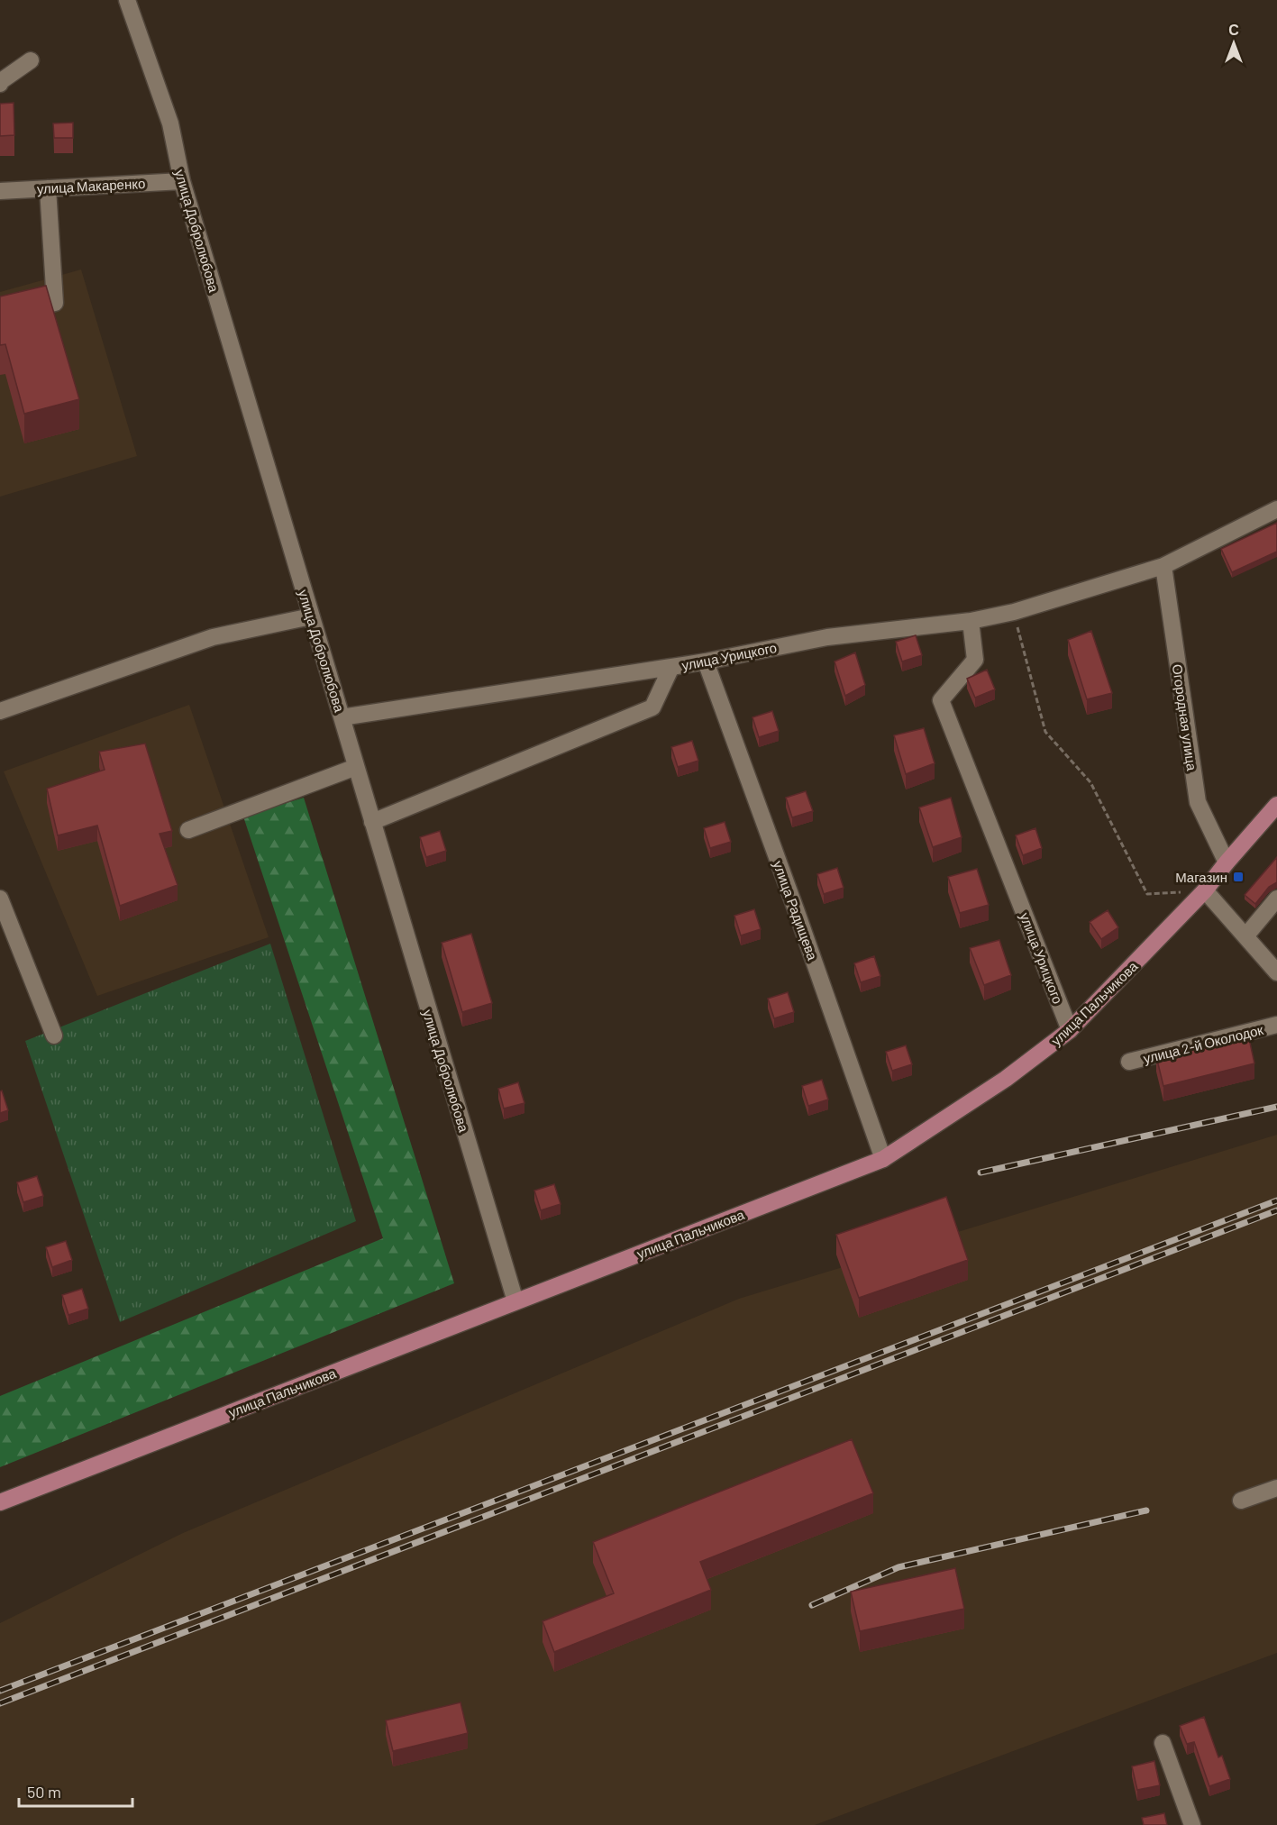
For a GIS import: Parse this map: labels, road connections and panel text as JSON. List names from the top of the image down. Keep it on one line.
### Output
{"streets":{"main road":["улица Пальчикова"],"street":["улица Макаренко","улица Добролюбова","улица Урицкого","Огородная улица","улица Радищева","улица 2-й Околодок"]},"crossings":[["улица Макаренко","улица Добролюбова"],["улица Добролюбова","улица Урицкого"],["улица Добролюбова","улица Пальчикова"],["улица Урицкого","Огородная улица"],["улица Урицкого","улица Радищева"],["улица Урицкого","улица Пальчикова"],["Огородная улица","улица Пальчикова"],["улица Радищева","улица Пальчикова"]],"places":{"transit":["Магазин"]},"scale_bar":"50 m","north":"top"}
